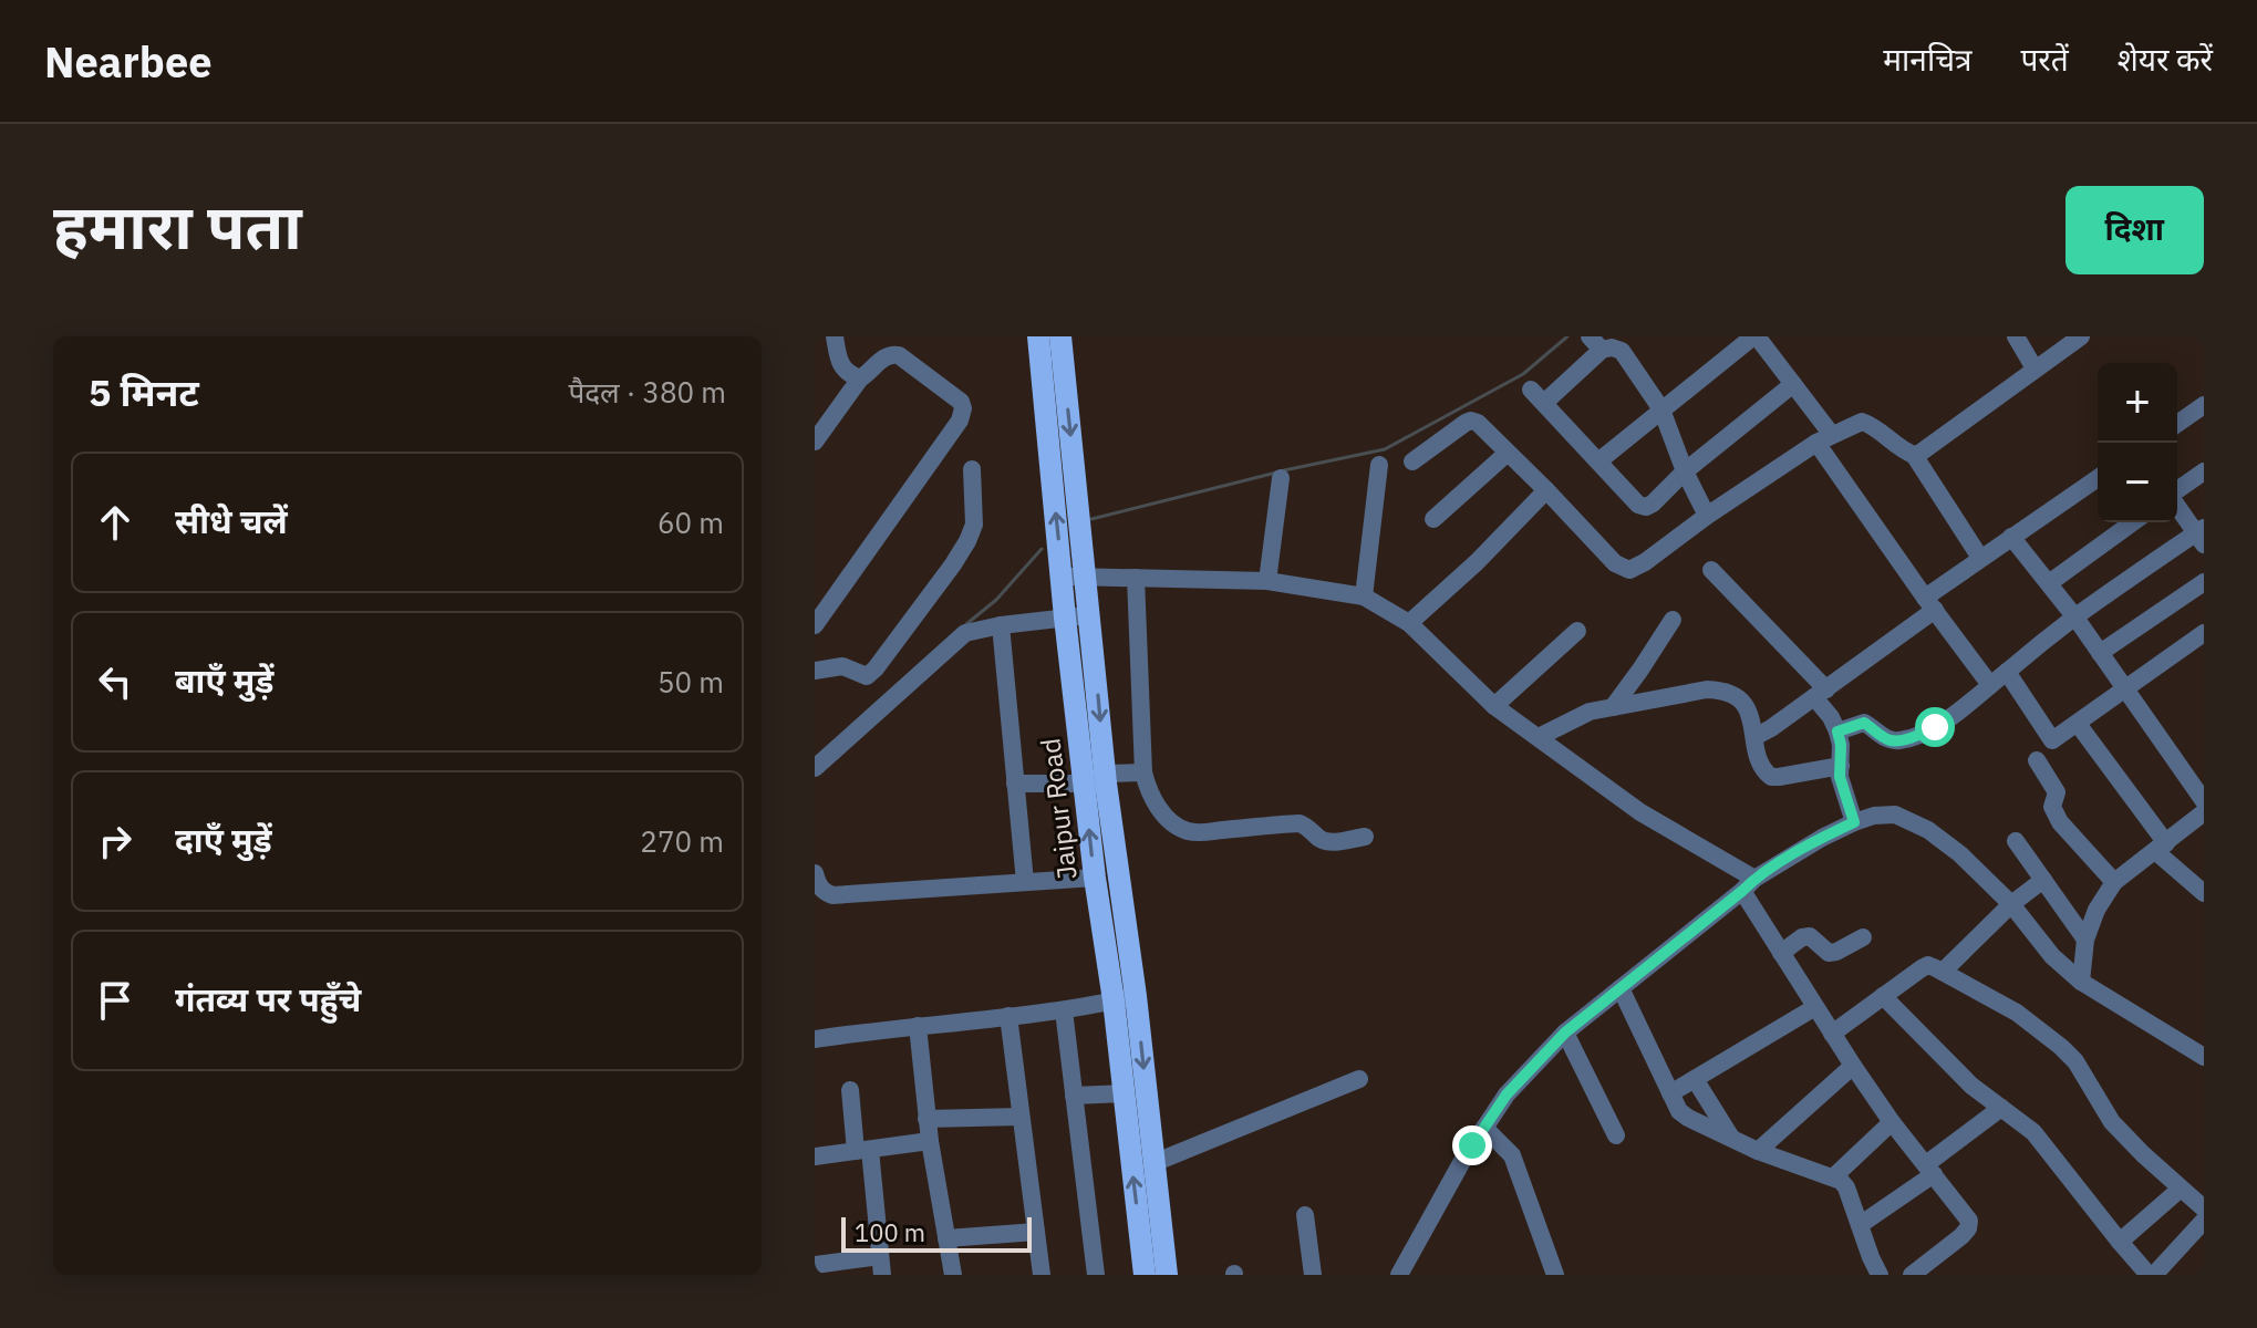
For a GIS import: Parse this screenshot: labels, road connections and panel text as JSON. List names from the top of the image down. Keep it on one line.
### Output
{"streets":{"main road":["Jaipur Road"]},"scale_bar":"100 m","page":{"header":"Nearbee","nav":["मानचित्र","परतें","शेयर करें"],"title":"हमारा पता","buttons":"दिशा","heading":["5 मिनट","पैदल · 380 m"],"map_buttons":["+","−"],"list":[["सीधे चलें","60 m"],["बाएँ मुड़ें","50 m"],["दाएँ मुड़ें","270 m"],"गंतव्य पर पहुँचे"],"scale":"100 m"}}
